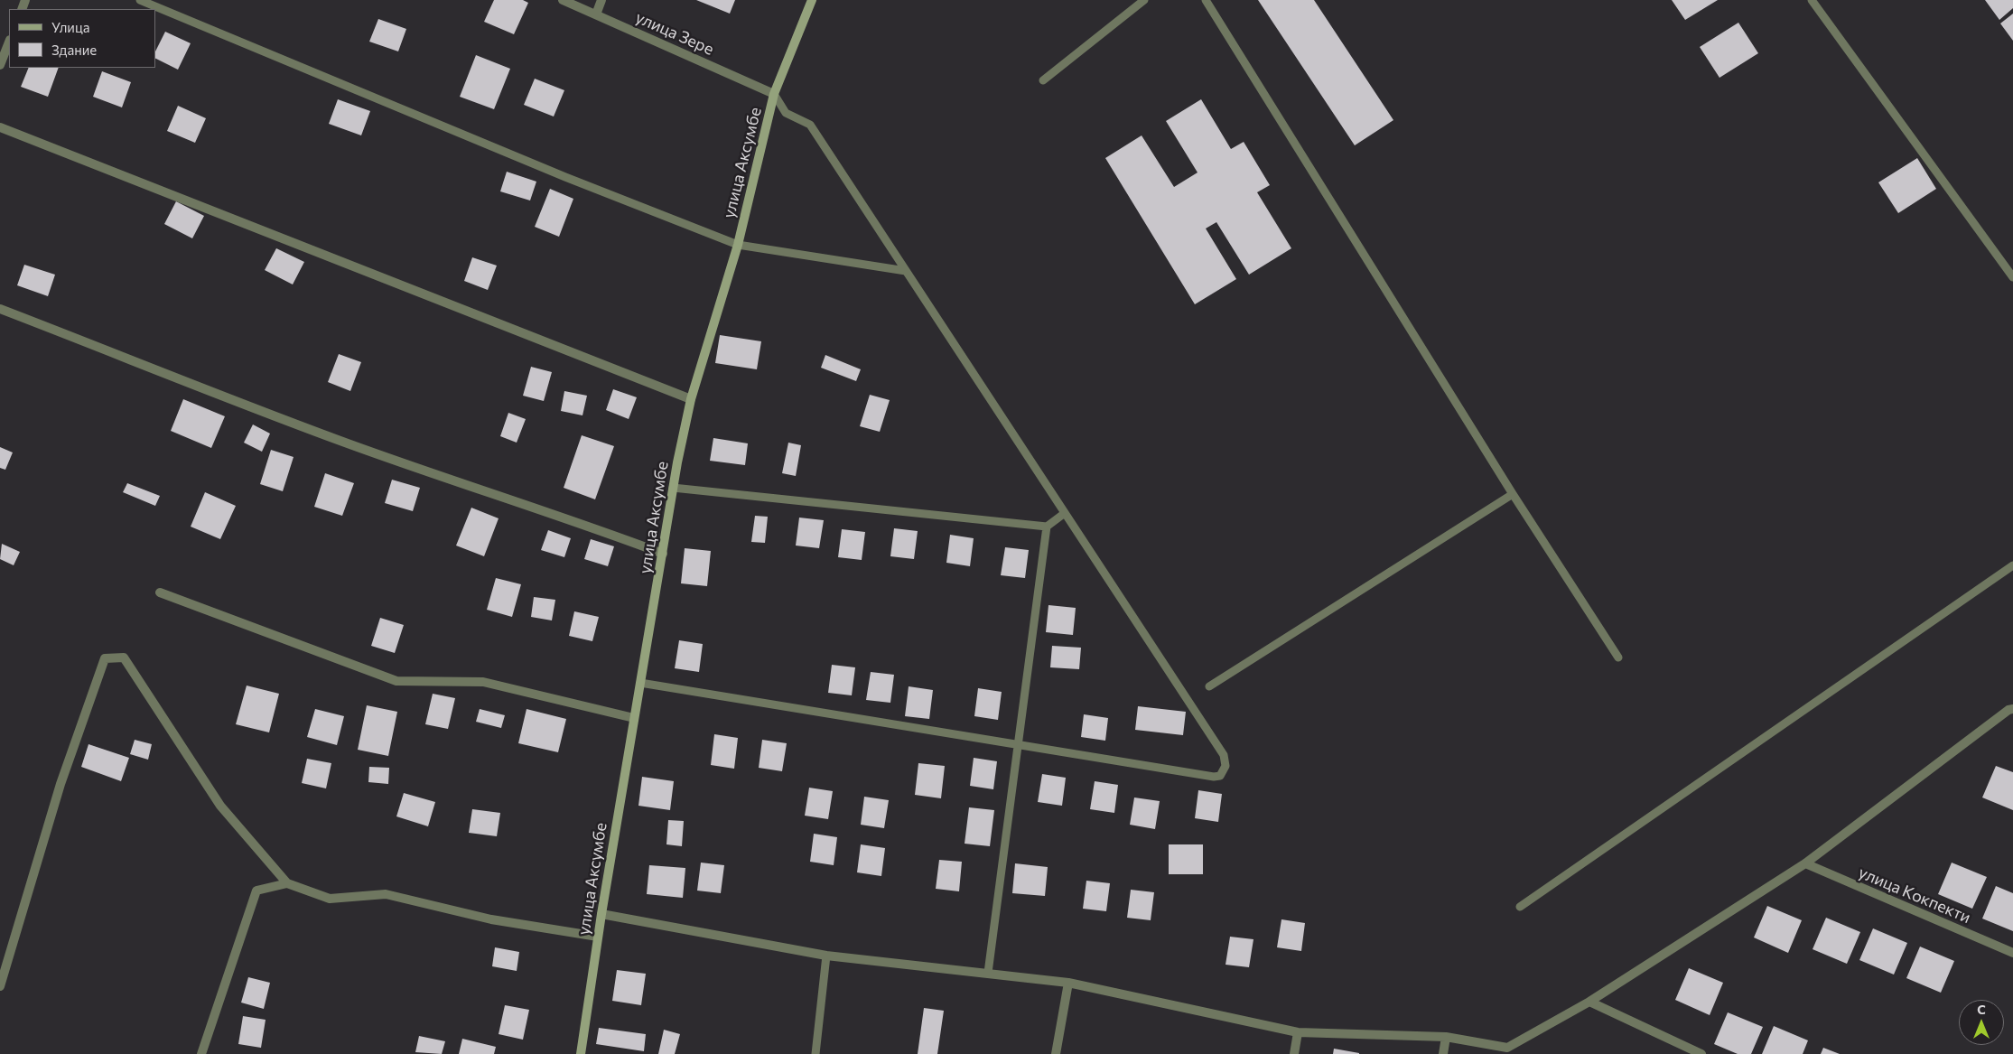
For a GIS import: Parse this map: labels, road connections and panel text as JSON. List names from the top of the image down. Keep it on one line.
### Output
{"streets":{"main road":["улица Аксумбе"],"street":["улица Зере","улица Кокпекти"]},"crossings":[["улица Зере","улица Аксумбе"]],"legend":["Улица","Здание"],"north":"top"}
